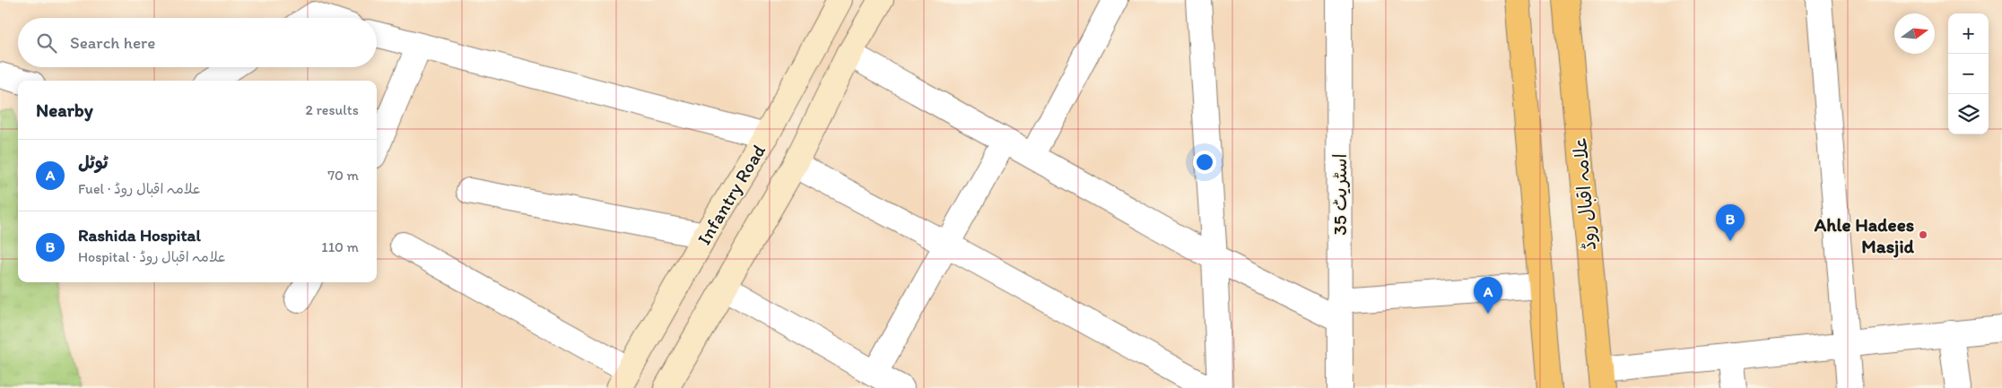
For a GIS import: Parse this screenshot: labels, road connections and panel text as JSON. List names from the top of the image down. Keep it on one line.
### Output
{"streets":{"main road":["علامہ اقبال روڈ","Infantry Road"],"street":["اسٹریٹ 35"]},"places":["Ahle Hadees Masjid"],"north":"right","page":{"map_buttons":["+","−"],"search":"Search here","heading":["Nearby","2 results"],"list":[{"mark":"A","name":"ٹوٹل","note":"Fuel · علامہ اقبال روڈ","value":"70 m"},{"mark":"B","name":"Rashida Hospital","note":"Hospital · علامہ اقبال روڈ","value":"110 m"}],"pins":["B","A"]}}
